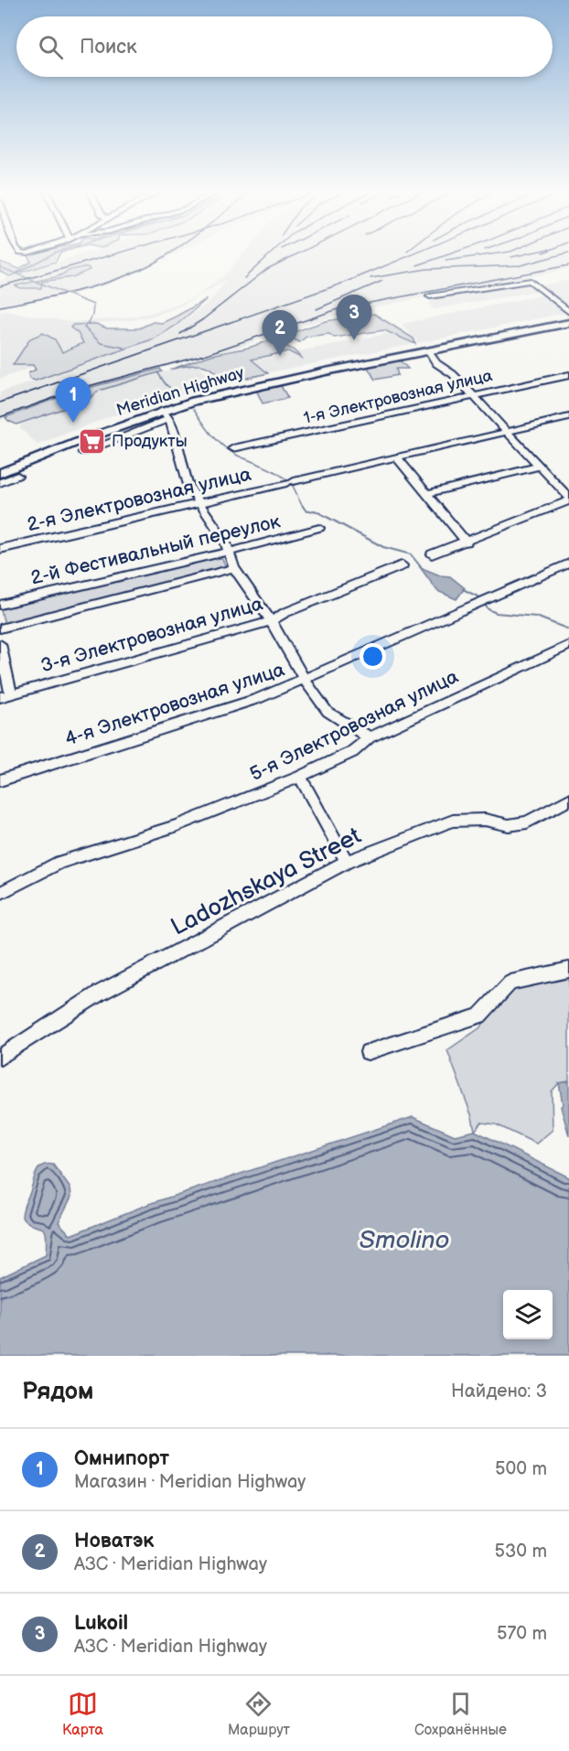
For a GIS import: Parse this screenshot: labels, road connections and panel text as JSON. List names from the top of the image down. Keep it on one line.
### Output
{"streets":{"main road":["Meridian Highway"],"street":["1-я Электровозная улица","2-я Электровозная улица","2-й Фестивальный переулок","3-я Электровозная улица","4-я Электровозная улица","5-я Электровозная улица","Ladozhskaya Street"]},"water":["Smolino"],"places":{"supermarket":["Продукты"]},"page":{"search":"Поиск","pins":["3","2","1"],"heading":["Рядом","Найдено: 3"],"list":[{"mark":"1","name":"Омнипорт","note":"Магазин · Meridian Highway","value":"500 m"},{"mark":"2","name":"Новатэк","note":"АЗС · Meridian Highway","value":"530 m"},{"mark":"3","name":"Lukoil","note":"АЗС · Meridian Highway","value":"570 m"}],"nav":["Карта","Маршрут","Сохранённые"]}}
